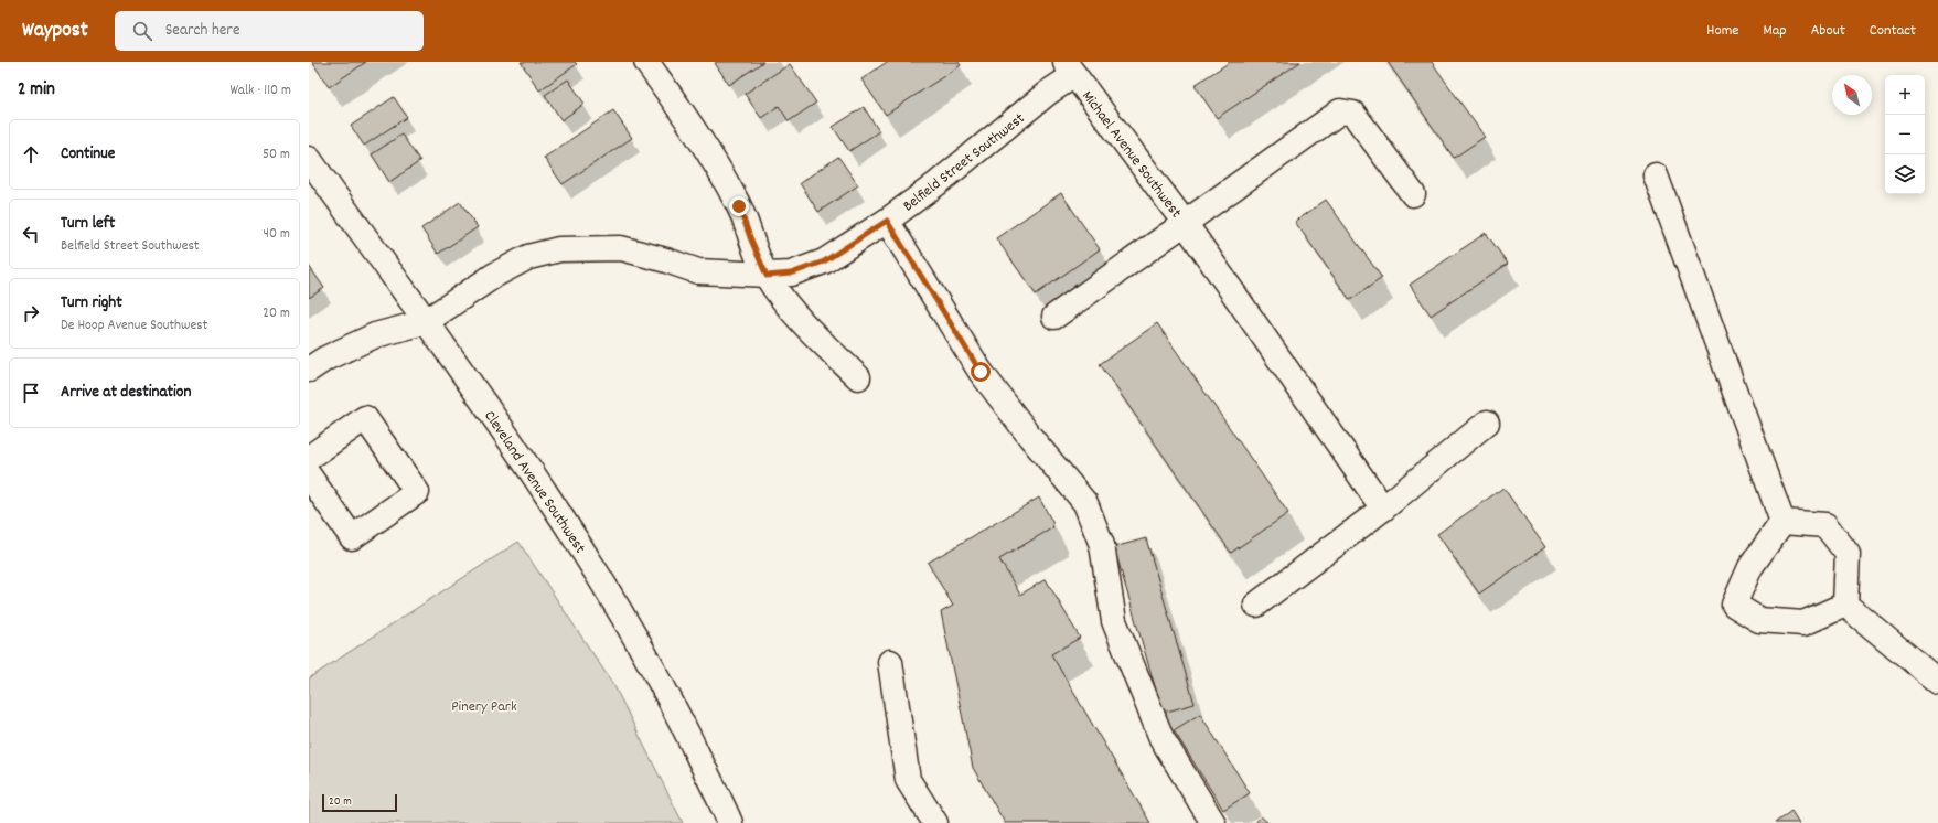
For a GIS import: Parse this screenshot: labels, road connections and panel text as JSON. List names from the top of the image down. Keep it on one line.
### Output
{"streets":{"street":["Michael Avenue Southwest","Belfield Street Southwest","Cleveland Avenue Southwest"]},"crossings":[["Michael Avenue Southwest","Belfield Street Southwest"],["Belfield Street Southwest","Cleveland Avenue Southwest"]],"parks":["Pinery Park"],"scale_bar":"20 m","north":"top left","page":{"header":"Waypost","search":"Search here","nav":["Home","Map","About","Contact"],"heading":["2 min","Walk · 110 m"],"map_buttons":["+","−"],"list":[["Continue","50 m"],["Turn left","Belfield Street Southwest","40 m"],["Turn right","De Hoop Avenue Southwest","20 m"],"Arrive at destination"],"scale":"20 m"}}
